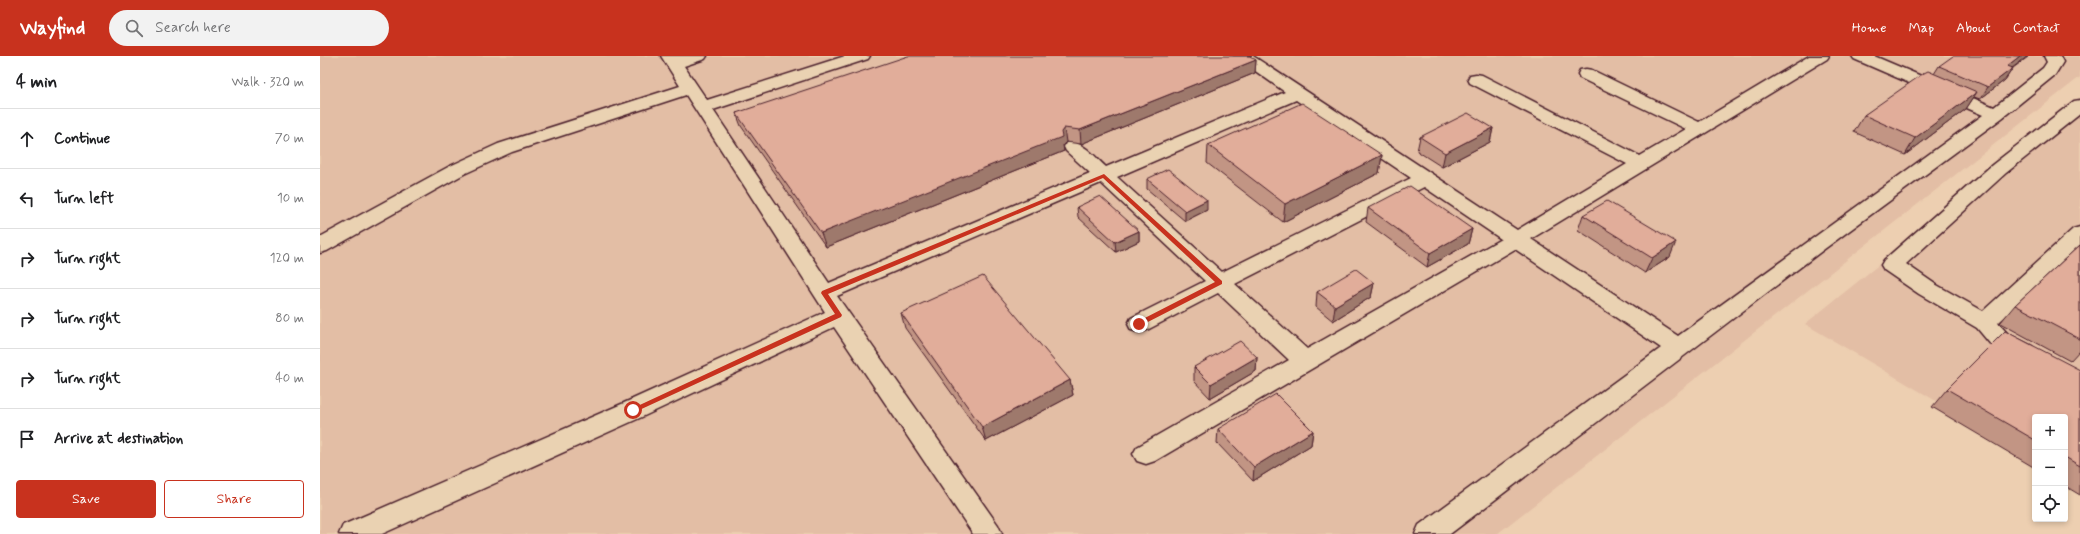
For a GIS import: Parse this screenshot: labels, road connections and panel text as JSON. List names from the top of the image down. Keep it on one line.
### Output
{"page":{"header":"Wayfind","search":"Search here","nav":["Home","Map","About","Contact"],"heading":["4 min","Walk · 320 m"],"list":[["Continue","70 m"],["Turn left","10 m"],["Turn right","120 m"],["Turn right","80 m"],["Turn right","40 m"],"Arrive at destination"],"map_buttons":["+","−"],"buttons":["Save","Share"]}}
